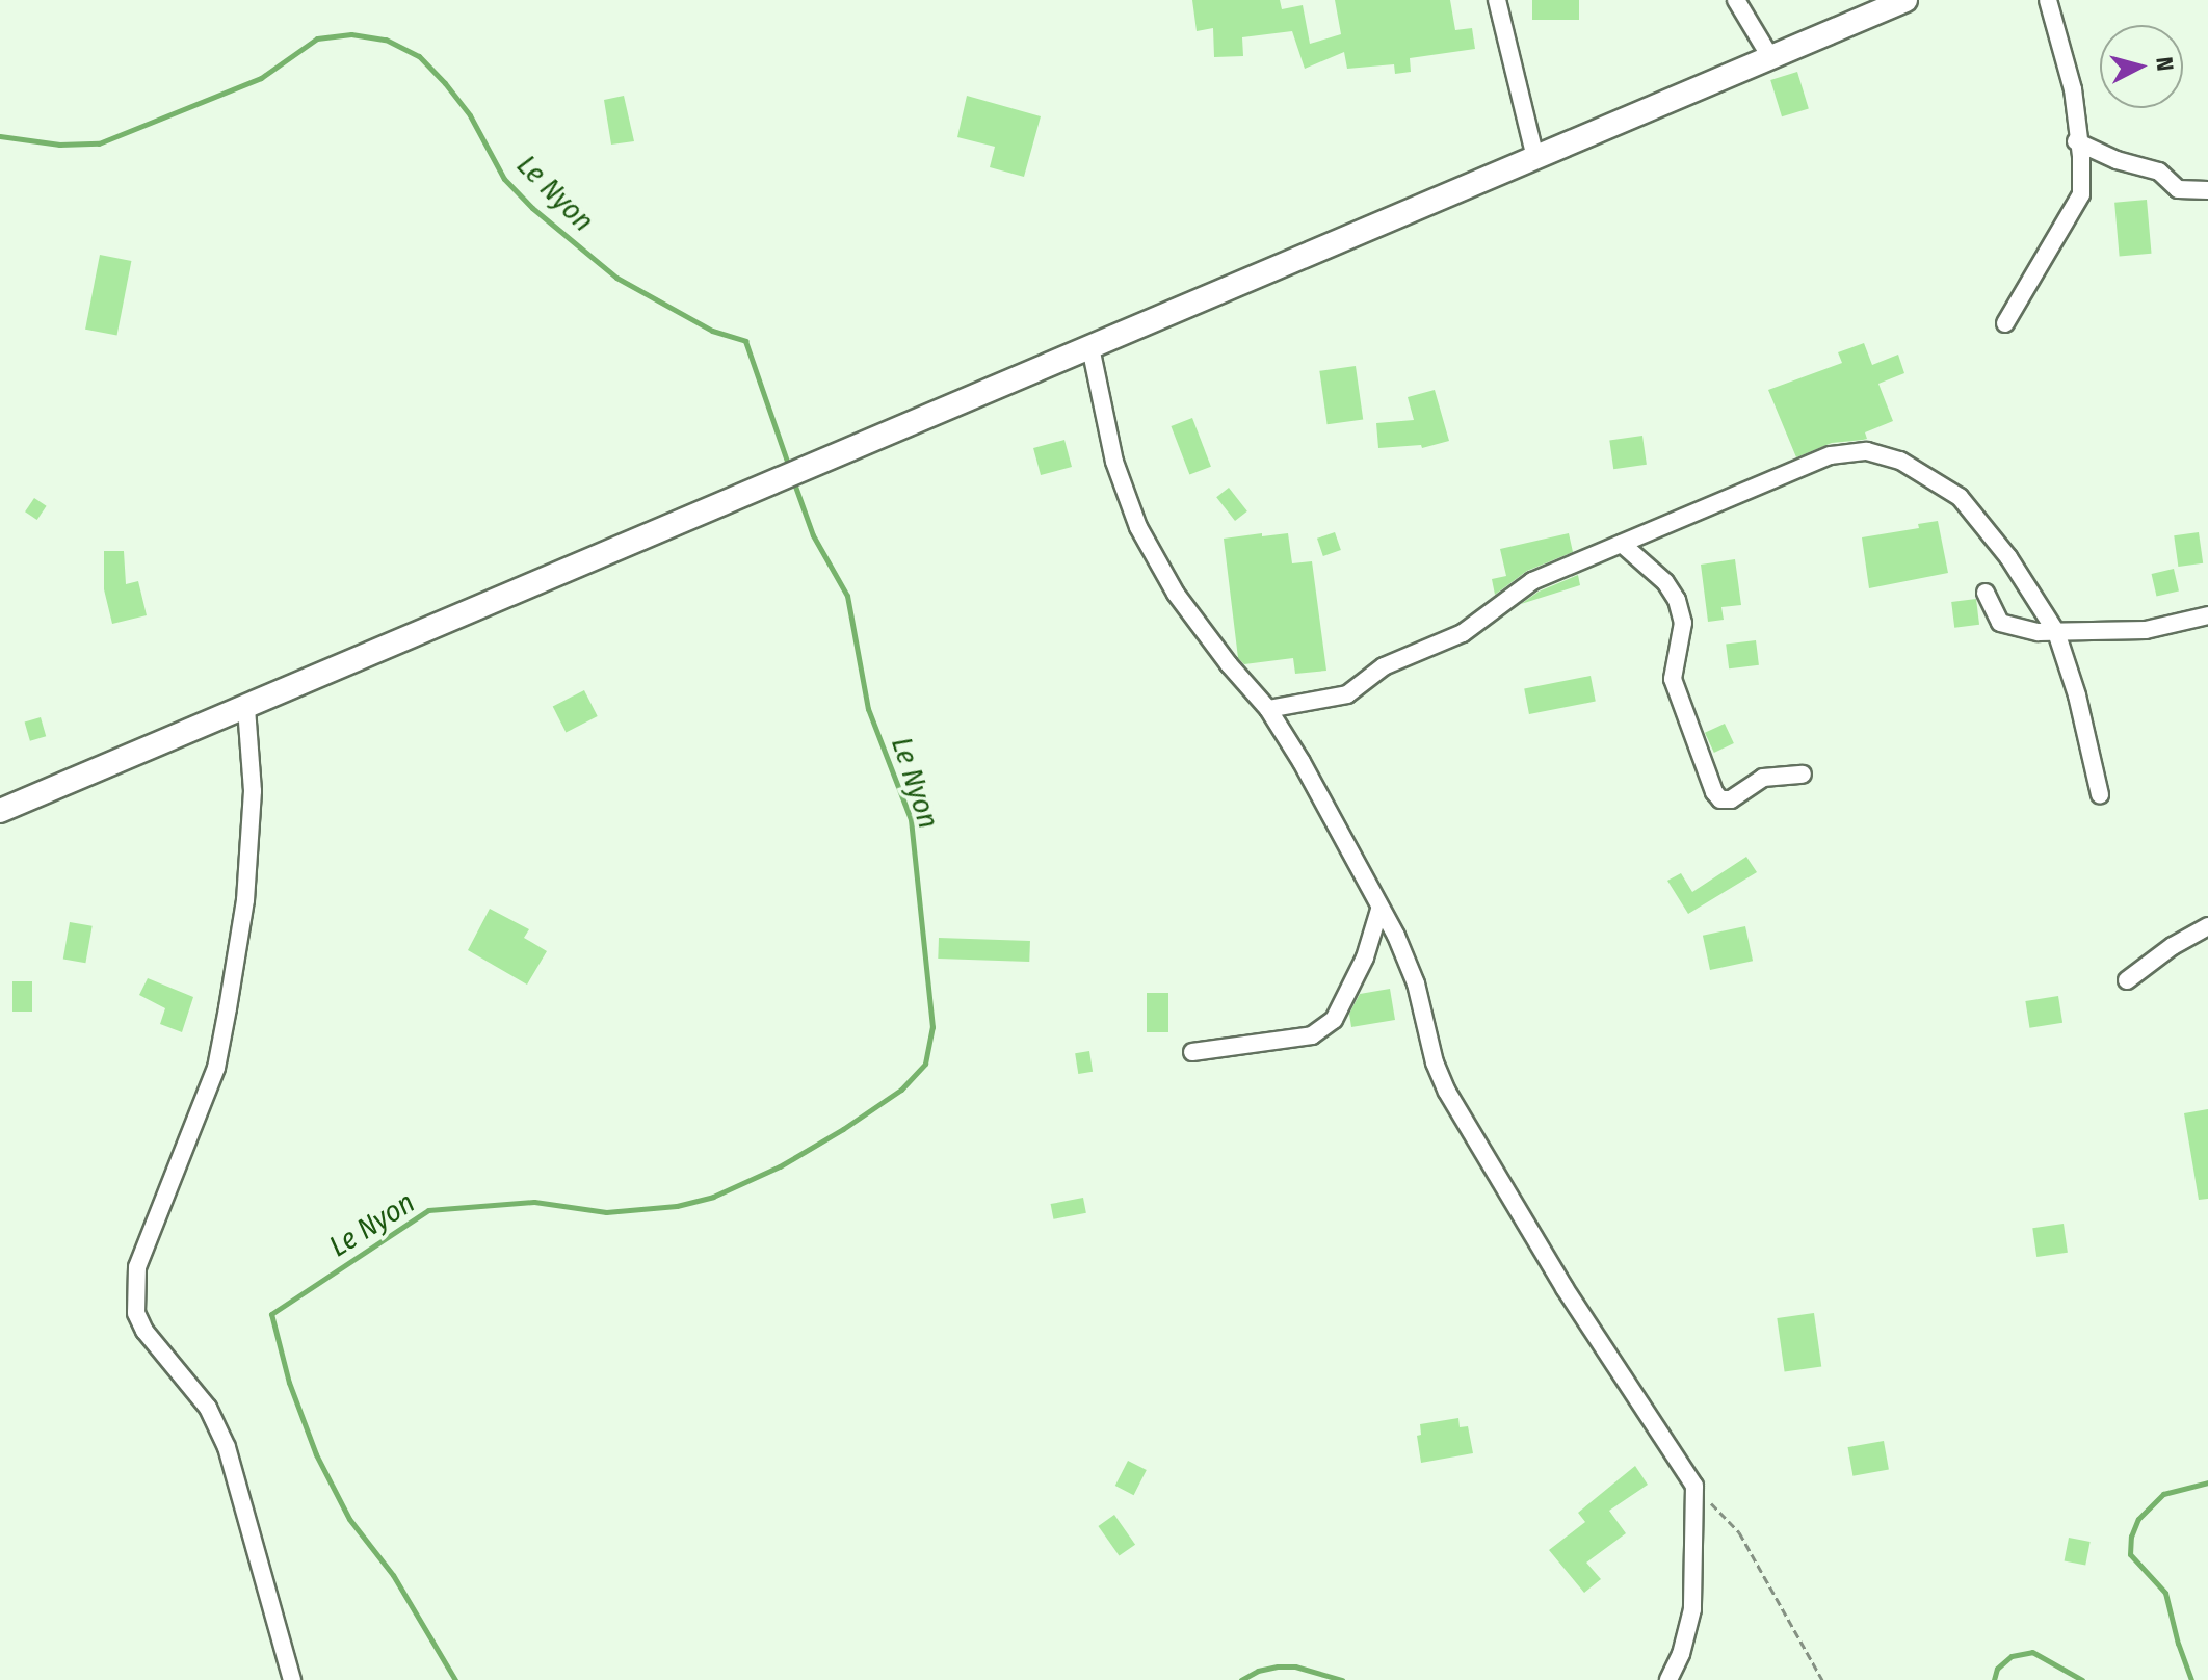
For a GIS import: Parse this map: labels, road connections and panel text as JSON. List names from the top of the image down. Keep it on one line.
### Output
{"water":["Le Nyon"],"north":"right"}
